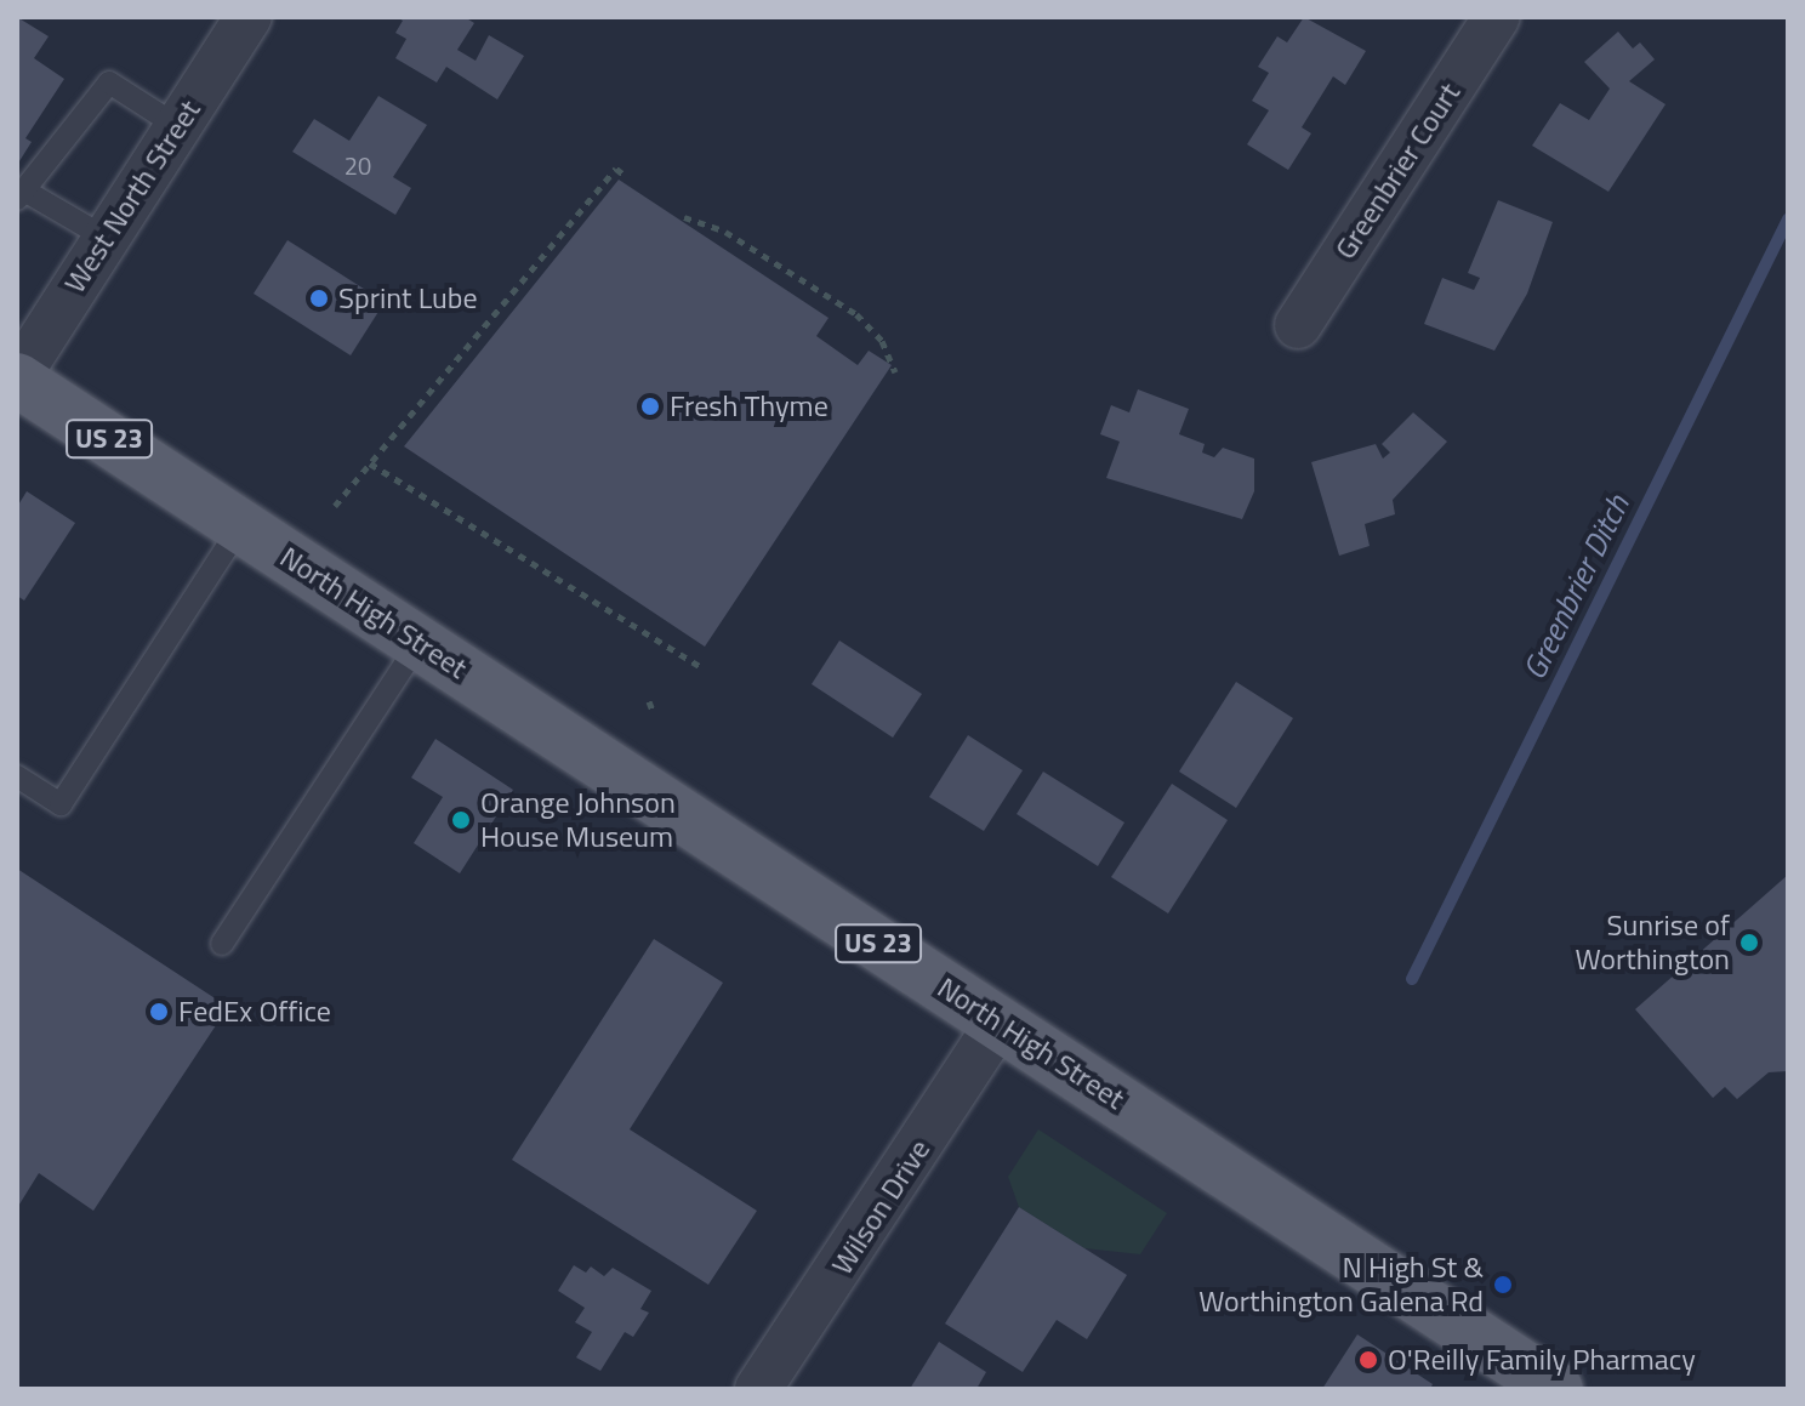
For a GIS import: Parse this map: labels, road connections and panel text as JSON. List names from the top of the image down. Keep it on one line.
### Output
{"streets":{"main road":["US 23","North High Street"],"street":["Greenbrier Court","West North Street","Wilson Drive"]},"crossings":[["West North Street","North High Street"],["North High Street","Wilson Drive"]],"water":["Greenbrier Ditch"],"places":["Sprint Lube","Fresh Thyme","Orange Johnson House Museum","Sunrise of Worthington","FedEx Office","N High St & Worthington Galena Rd","O'Reilly Family Pharmacy"],"house_numbers":["20"]}
